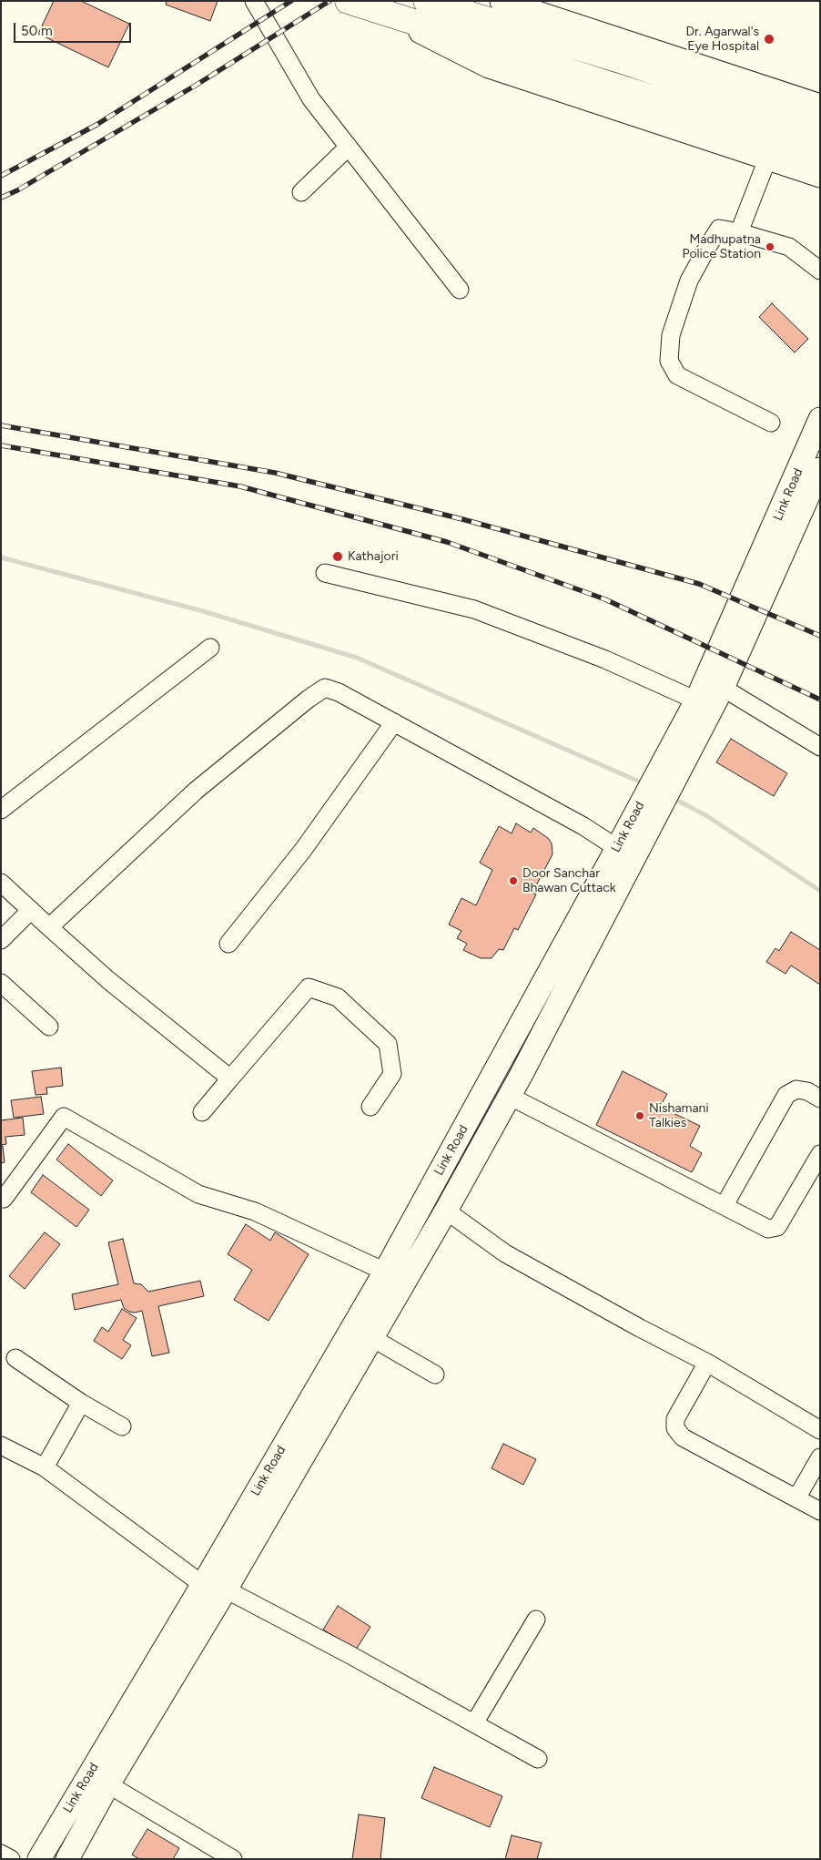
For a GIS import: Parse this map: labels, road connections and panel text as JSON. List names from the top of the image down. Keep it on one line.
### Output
{"streets":{"main road":["Link Road"]},"places":["Dr. Agarwal's Eye Hospital","Madhupatna Police Station","Kathajori","Door Sanchar Bhawan Cuttack","Nishamani Talkies"],"scale_bar":"50 m"}
